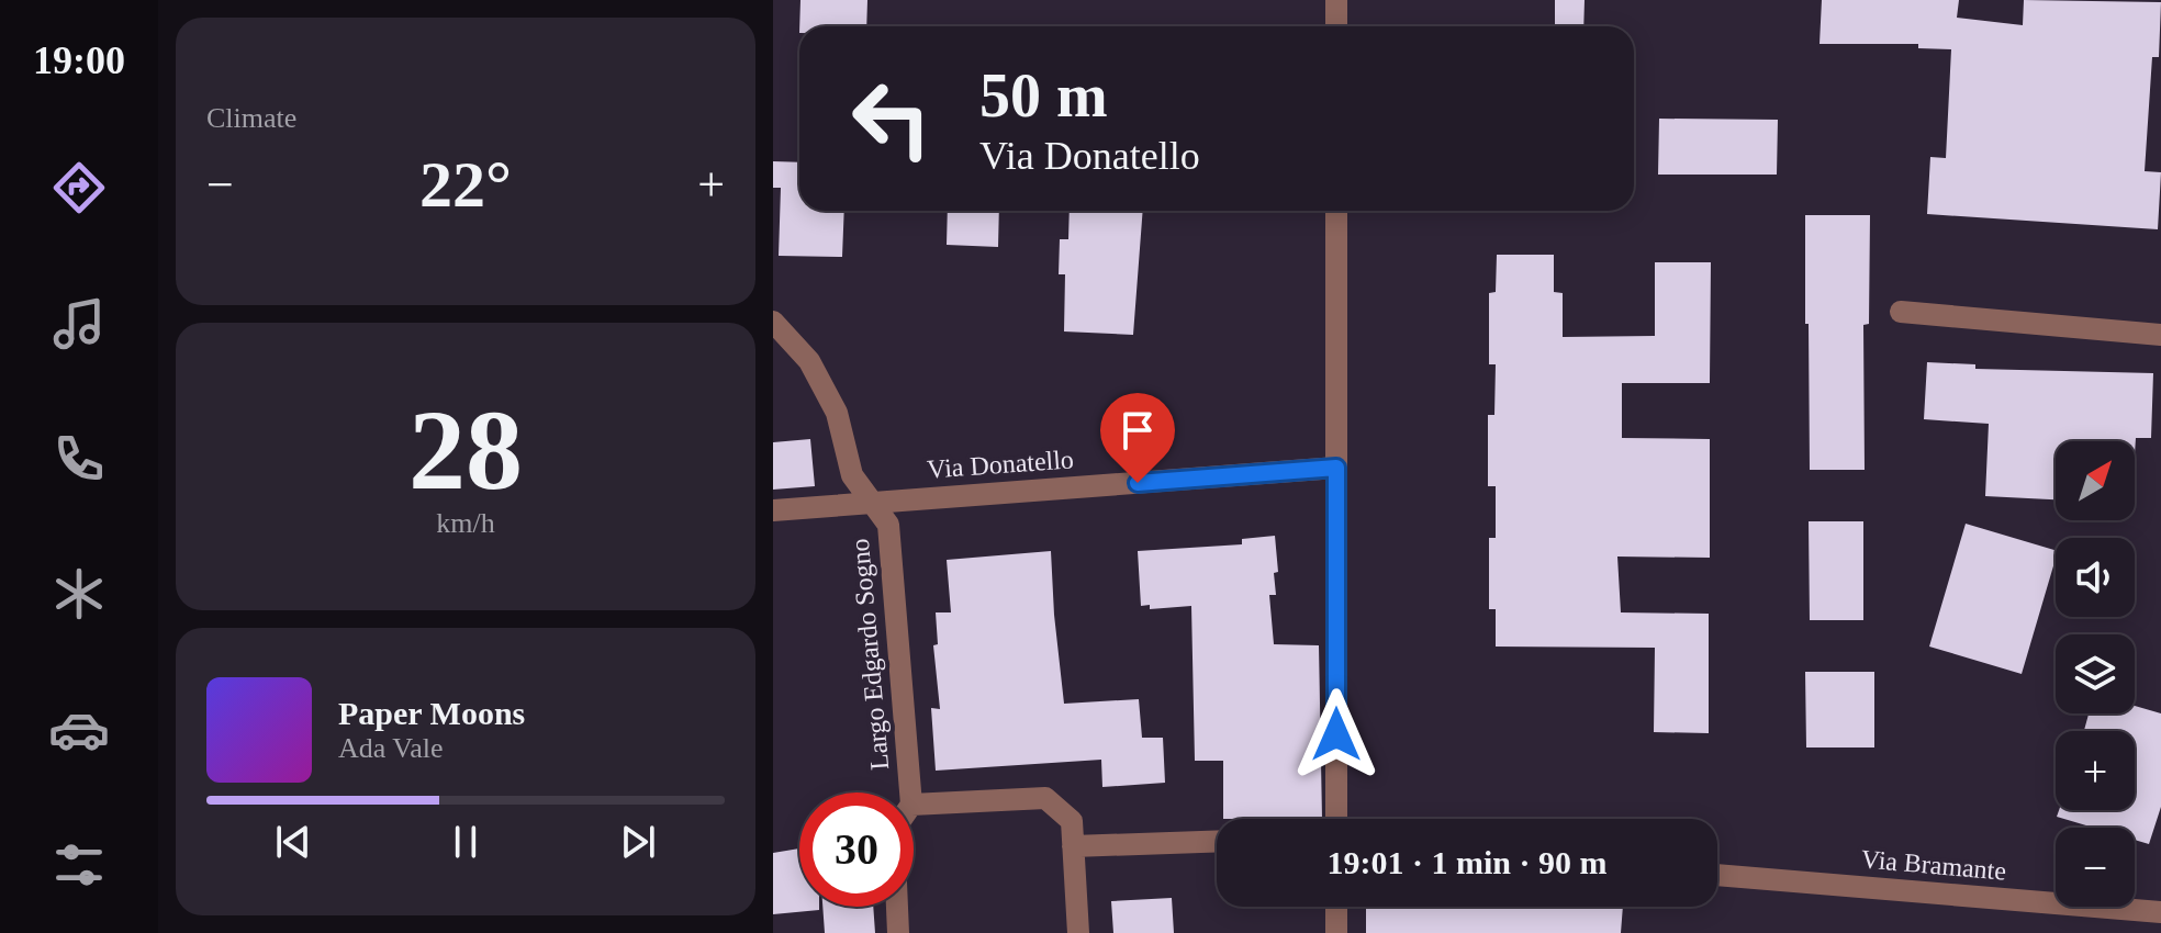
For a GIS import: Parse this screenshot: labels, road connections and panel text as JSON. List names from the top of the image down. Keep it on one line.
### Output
{"streets":{"street":["Via Donatello","Largo Edgardo Sogno","Via Bramante"]},"crossings":[["Via Donatello","Largo Edgardo Sogno"]],"north":"top right","page":{"tabs":"19:00","tile":["Climate",["28","km/h"]],"turn":["50 m","Via Donatello"],"heat":["−","22°","+"],"map_buttons":["+","−"],"song":["Paper Moons","Ada Vale"],"limit":"30","trip":"19:01 · 1 min · 90 m"}}
